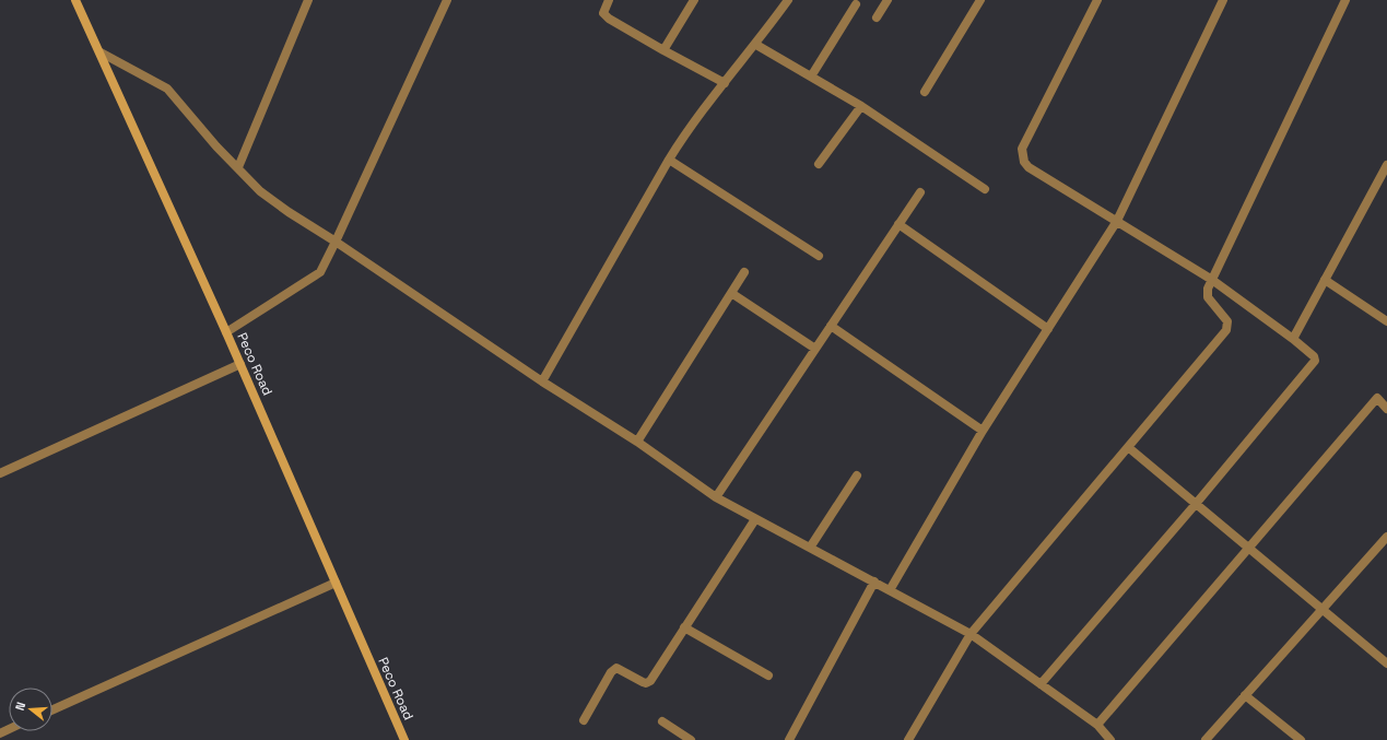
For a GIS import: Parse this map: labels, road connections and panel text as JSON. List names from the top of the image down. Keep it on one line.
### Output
{"streets":{"street":["Peco Road"]},"north":"left"}
